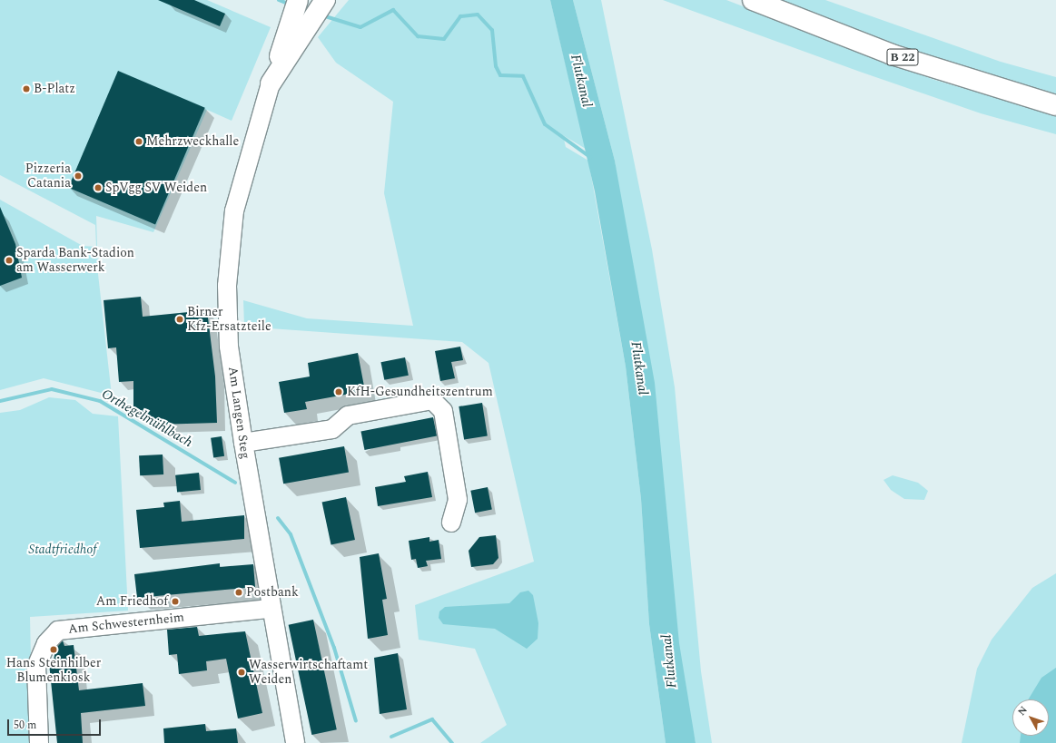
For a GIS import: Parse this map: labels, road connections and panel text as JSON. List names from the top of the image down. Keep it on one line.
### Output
{"streets":{"main road":["B 22"],"street":["Am Langen Steg","Am Schwesternheim"]},"crossings":[["Am Langen Steg","Am Schwesternheim"]],"water":["Flutkanal","Orthegelmühlbach"],"parks":["Stadtfriedhof"],"places":["B-Platz","Mehrzweckhalle","Pizzeria Catania","SpVgg SV Weiden","Sparda Bank-Stadion am Wasserwerk","Birner Kfz-Ersatzteile","KfH-Gesundheitszentrum","Postbank","Am Friedhof","Hans Steinhilber Blumenkiosk","Wasserwirtschaftamt Weiden"],"scale_bar":"50 m","north":"top left"}
